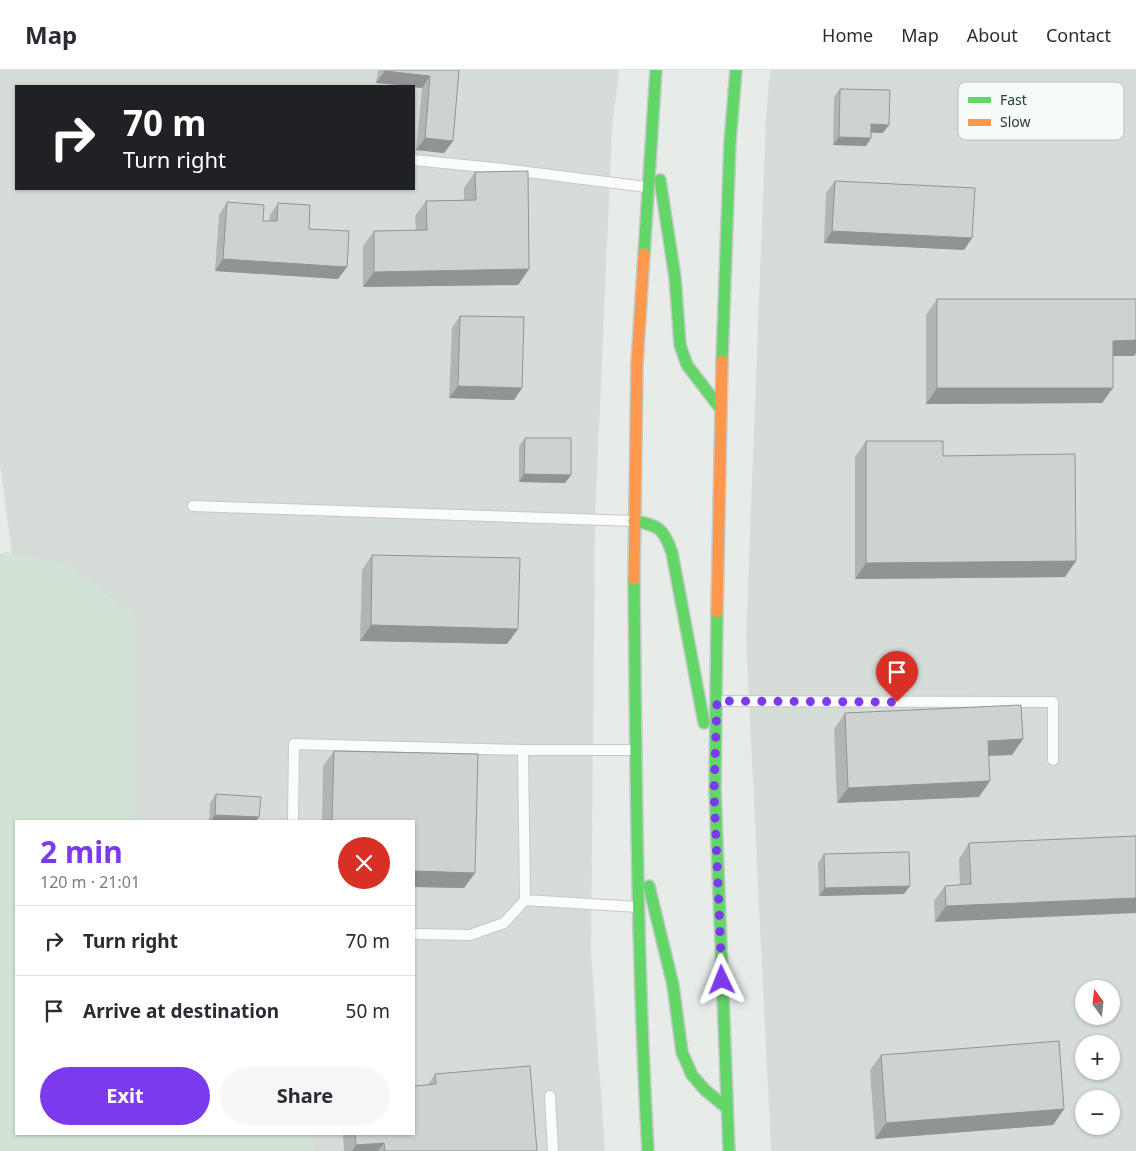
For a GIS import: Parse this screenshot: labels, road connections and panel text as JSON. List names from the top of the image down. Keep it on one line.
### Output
{"legend":["Fast","Slow"],"north":"top","page":{"header":"Map","nav":["Home","Map","About","Contact"],"turn":["70 m","Turn right"],"heading":["2 min","120 m · 21:01"],"list":[{"name":"Turn right","value":"70 m"},{"name":"Arrive at destination","value":"50 m"}],"map_buttons":["+","−"],"buttons":["Exit","Share"]}}
